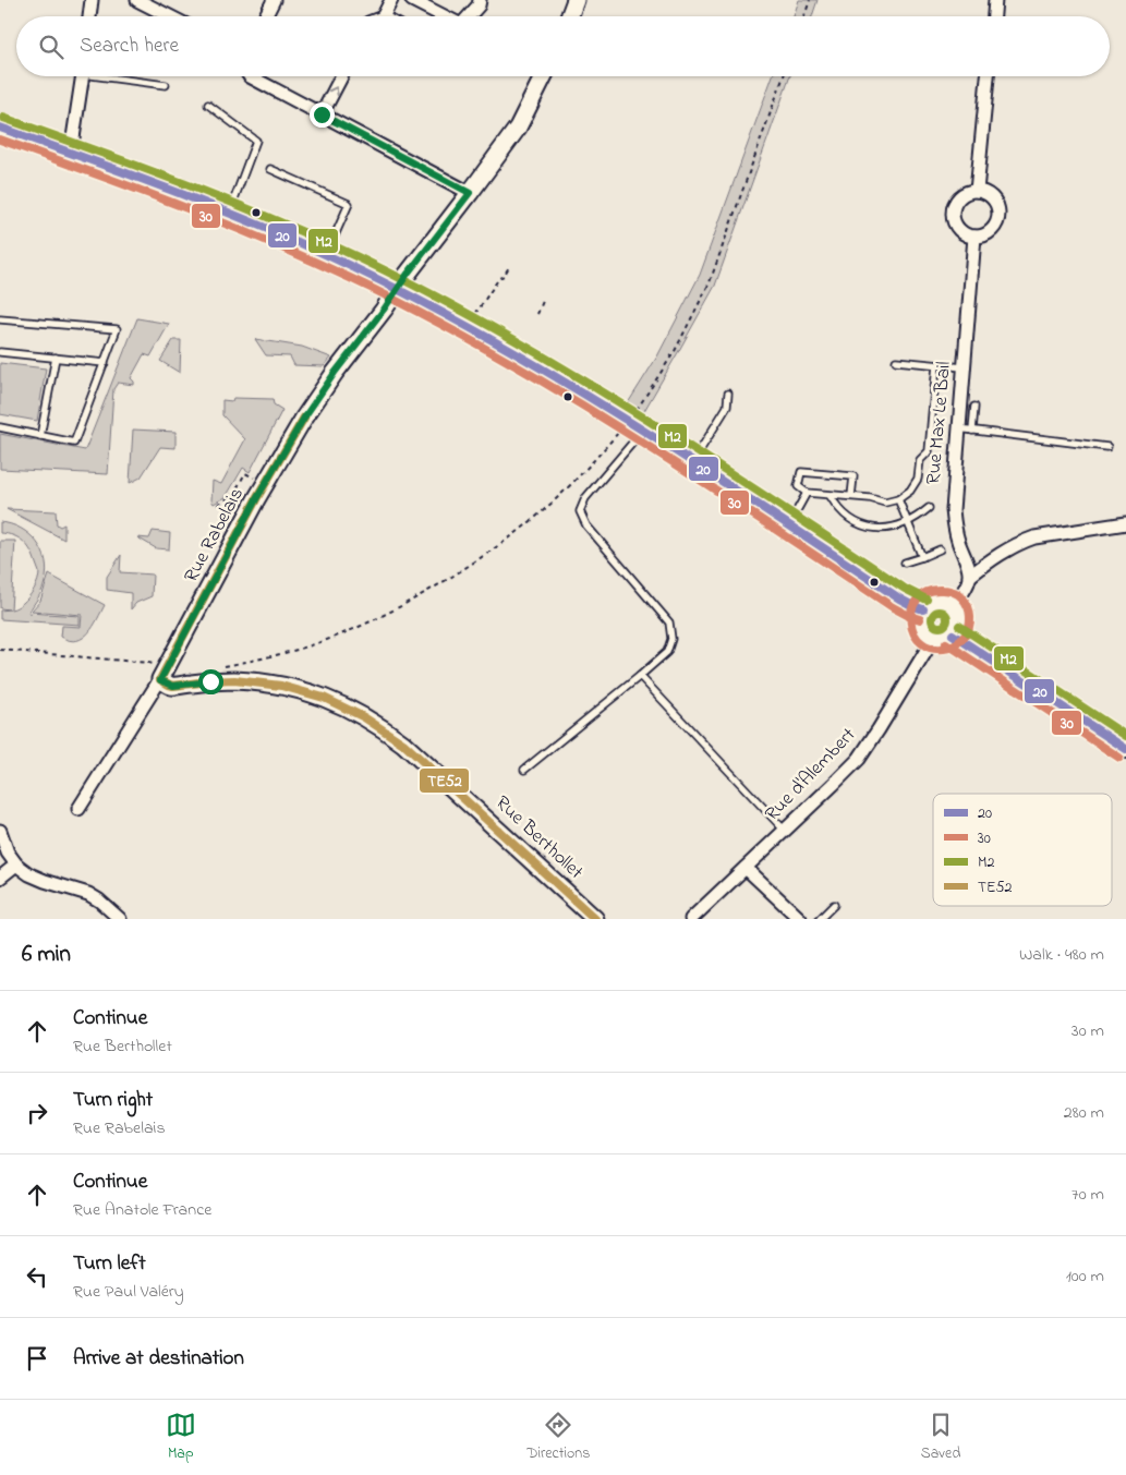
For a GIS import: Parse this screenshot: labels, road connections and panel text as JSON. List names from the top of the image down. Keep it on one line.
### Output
{"streets":{"street":["Rue Max Le Bail","Rue Rabelais","Rue d'Alembert","Rue Berthollet"]},"crossings":[["Rue Rabelais","Rue Berthollet"]],"lines":["transit line M2","transit line 20","transit line 30","transit line TE52"],"legend":["20","30","M2","TE52"],"page":{"search":"Search here","heading":["6 min","Walk · 480 m"],"list":[["Continue","Rue Berthollet","30 m"],["Turn right","Rue Rabelais","280 m"],["Continue","Rue Anatole France","70 m"],["Turn left","Rue Paul Valéry","100 m"],"Arrive at destination"],"nav":["Map","Directions","Saved"]}}
